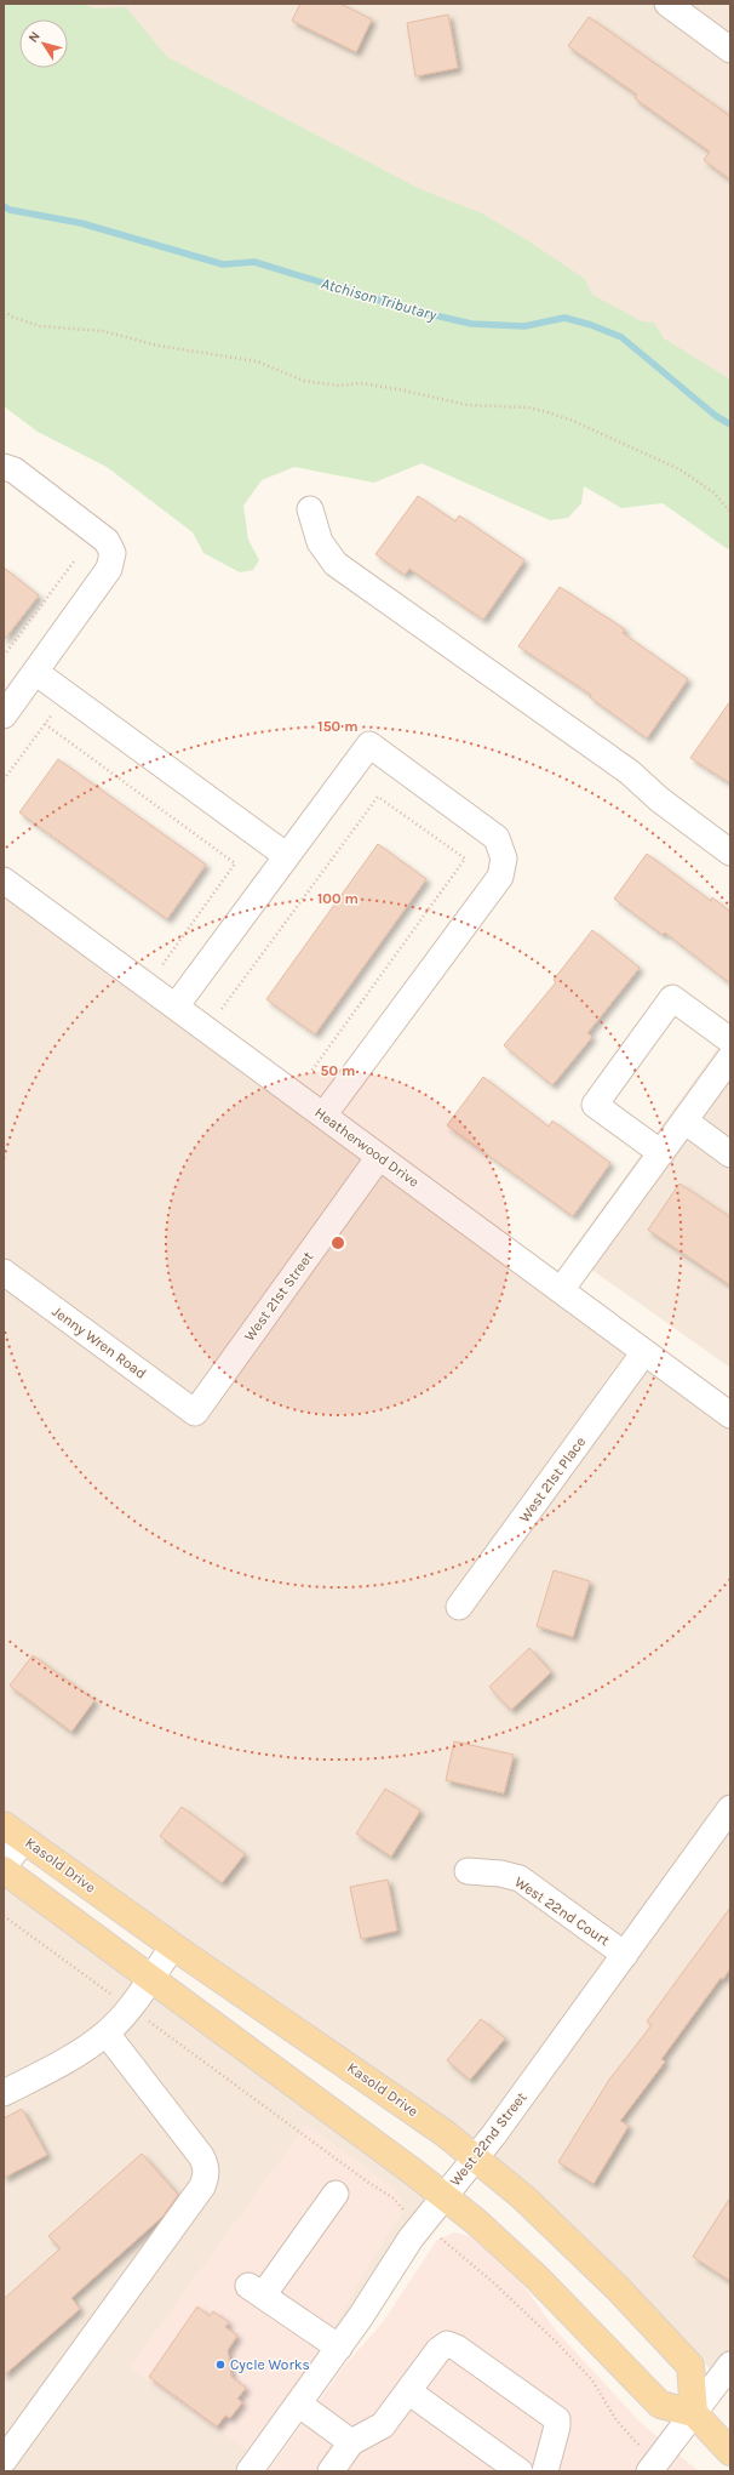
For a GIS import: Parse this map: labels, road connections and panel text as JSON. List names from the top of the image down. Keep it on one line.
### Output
{"streets":{"main road":["Kasold Drive"],"street":["Heatherwood Drive","West 21st Street","Jenny Wren Road","West 21st Place","West 22nd Court","West 22nd Street"]},"crossings":[["Heatherwood Drive","West 21st Street"],["Heatherwood Drive","West 21st Place"],["West 21st Street","Jenny Wren Road"],["Kasold Drive","West 22nd Street"],["West 22nd Court","West 22nd Street"]],"water":["Atchison Tributary"],"places":["Cycle Works"],"north":"top left","rings":["150 m","100 m","50 m"]}
